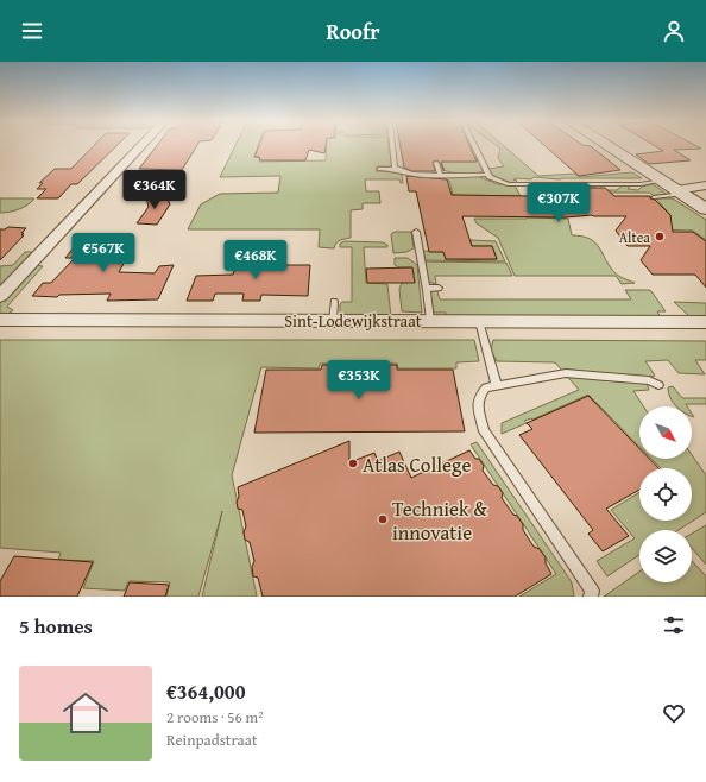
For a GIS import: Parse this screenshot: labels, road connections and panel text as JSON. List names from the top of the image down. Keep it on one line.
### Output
{"streets":{"street":["Sint-Lodewijkstraat"]},"places":["Altea","Atlas College","Techniek & innovatie"],"north":"bottom right","page":{"header":"Roofr","price":["€364K","€307K","€567K","€468K","€353K"],"heading":"5 homes","list":[{"name":"€364,000","note":"2 rooms · 56 m² · Reinpadstraat"}]}}
